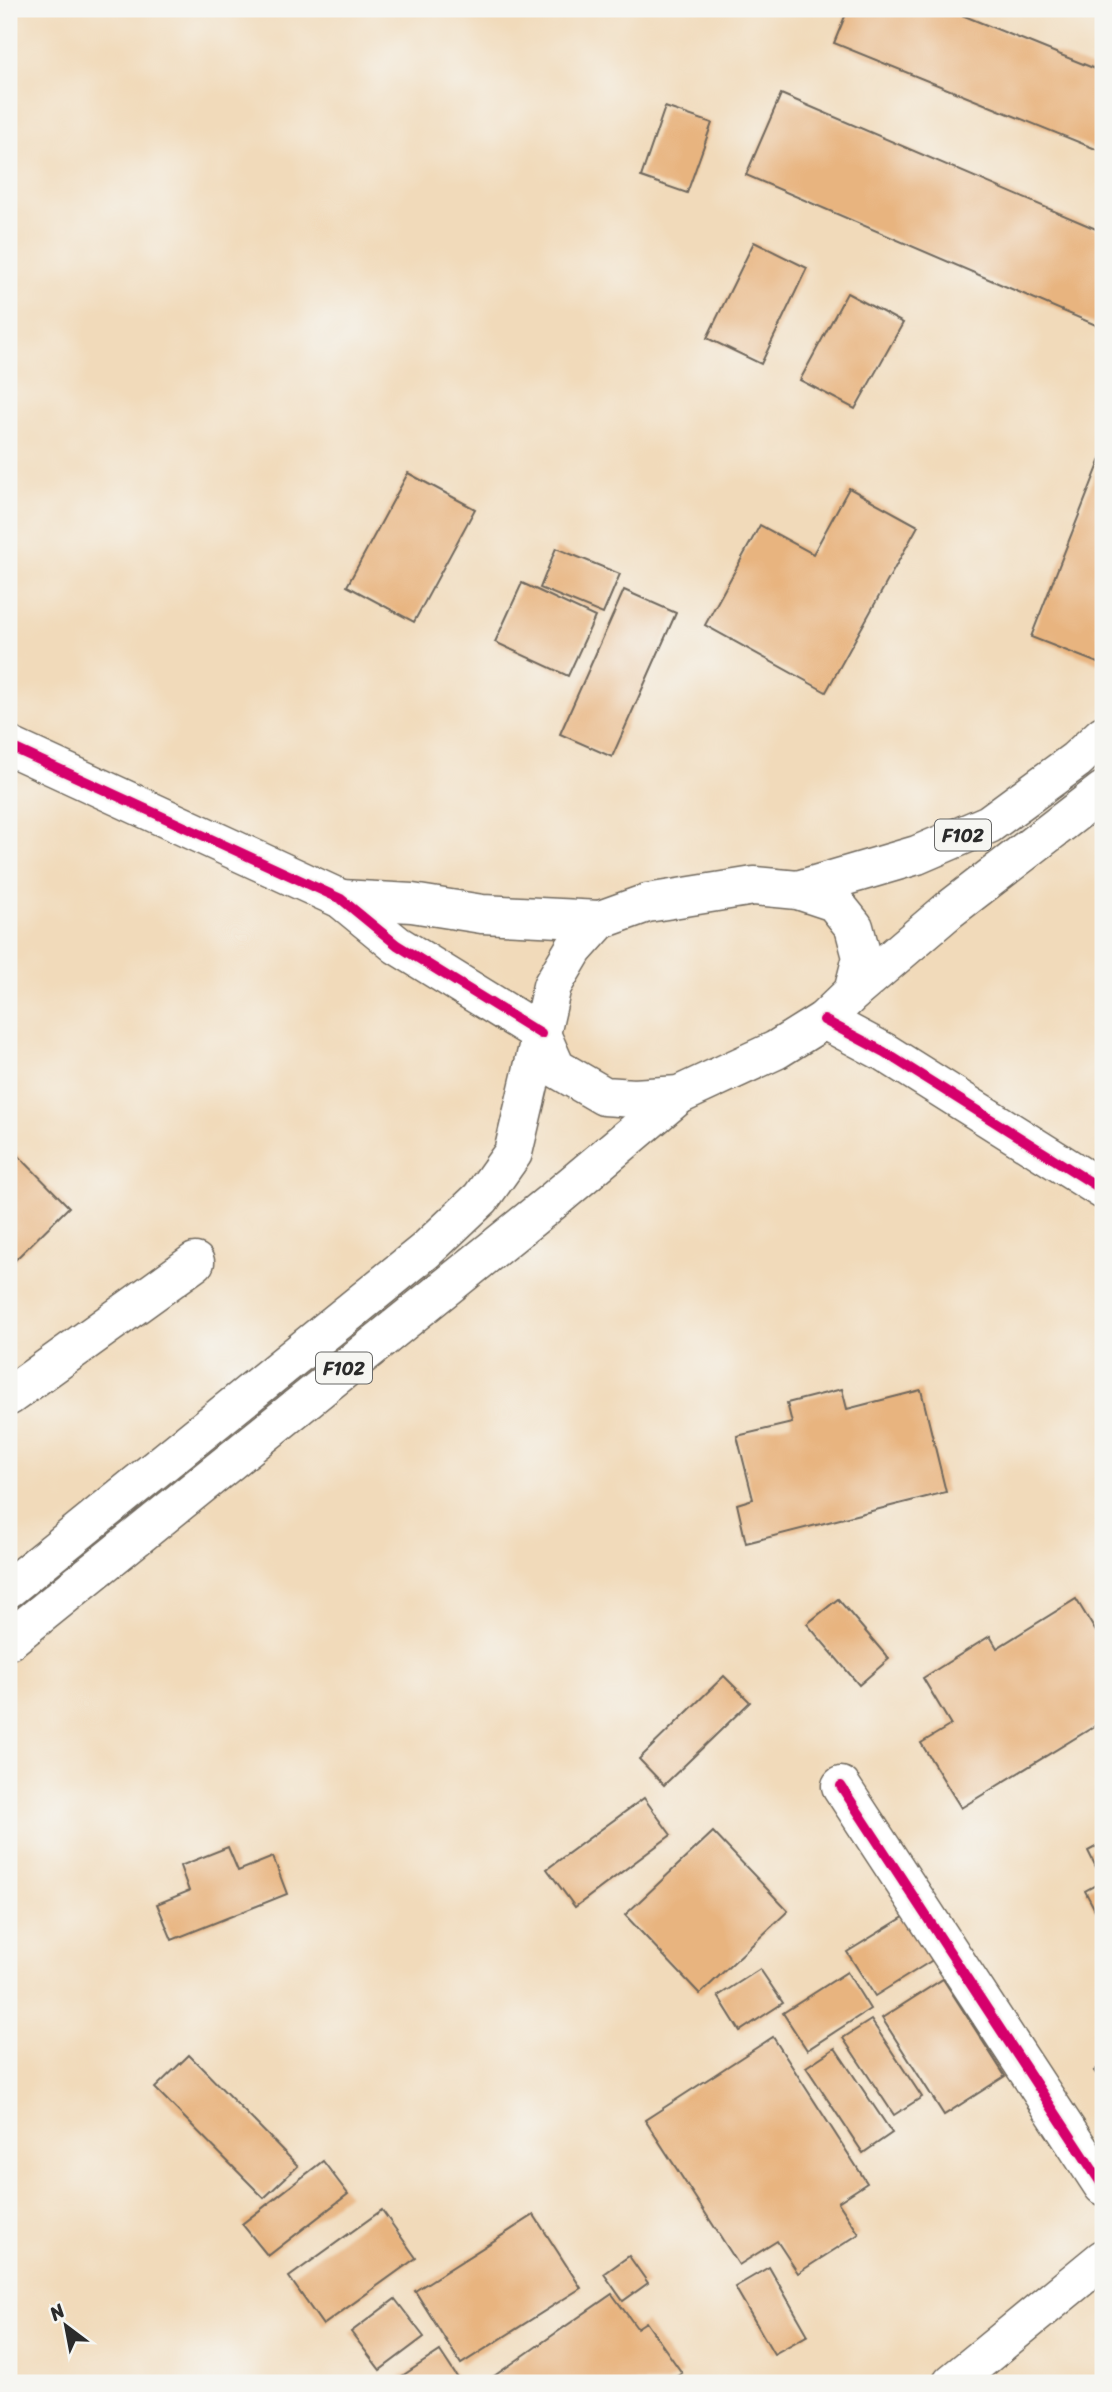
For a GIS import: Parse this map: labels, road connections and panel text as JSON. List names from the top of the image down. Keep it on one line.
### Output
{"streets":{"main road":["F102"]},"north":"top left"}
